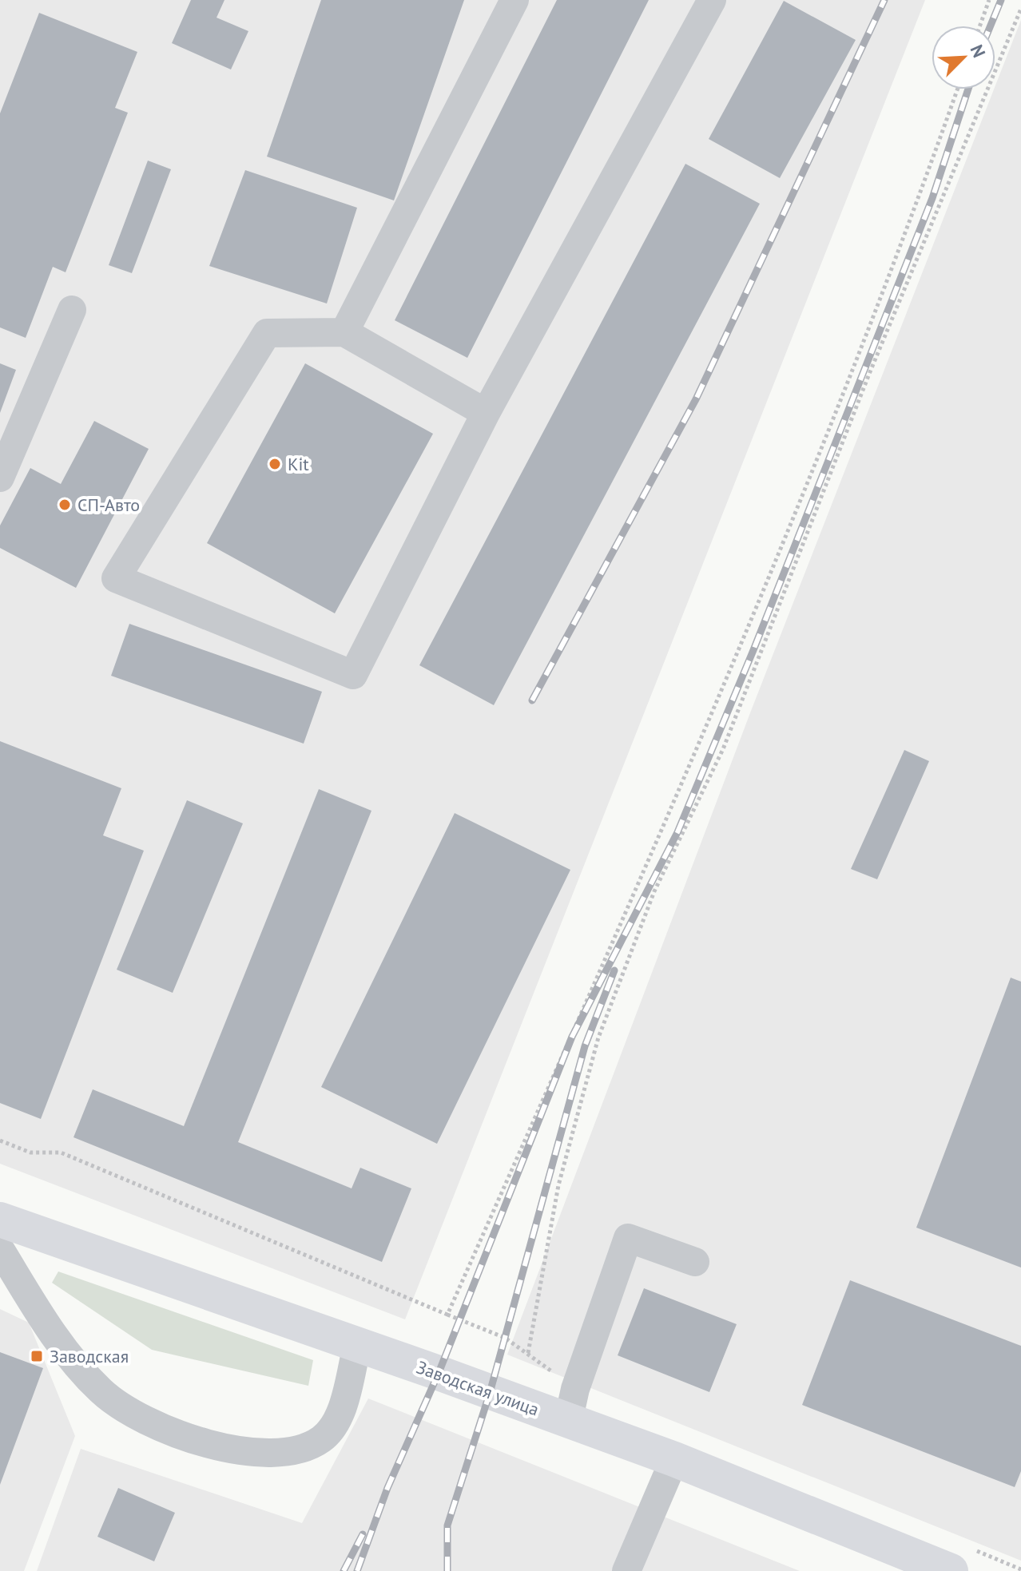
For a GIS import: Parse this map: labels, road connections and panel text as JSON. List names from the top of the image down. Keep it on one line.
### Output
{"streets":{"main road":["Заводская улица"]},"places":{"other":["Kit","СП-Авто"],"transit":["Заводская"]},"north":"top right"}
